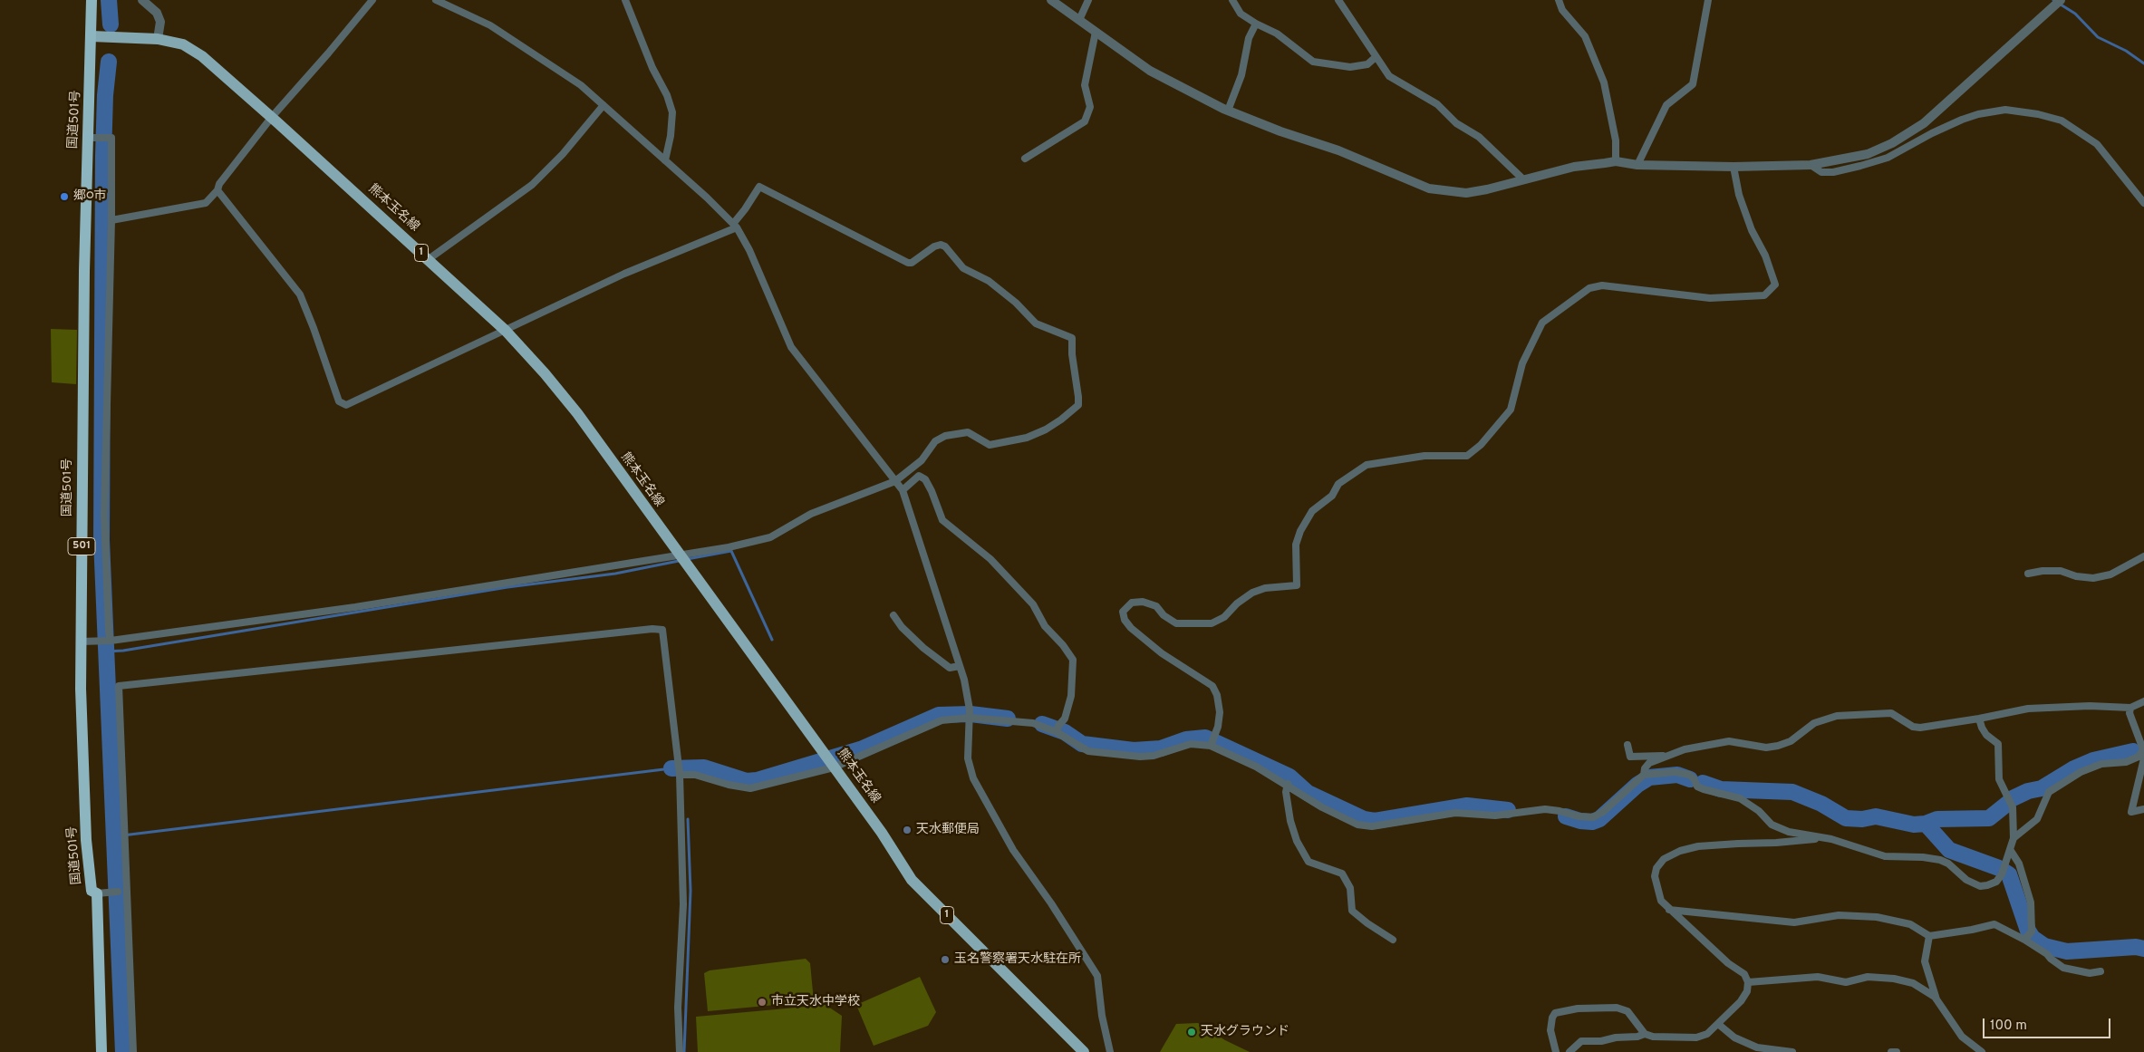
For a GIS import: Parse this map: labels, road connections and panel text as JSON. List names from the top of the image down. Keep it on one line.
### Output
{"streets":{"highway":["国道501号","501"],"main road":["熊本玉名線","1"]},"crossings":[["国道501号","熊本玉名線"]],"places":["郷○市","天水郵便局","玉名警察署天水駐在所","市立天水中学校","天水グラウンド"],"scale_bar":"100 m"}
